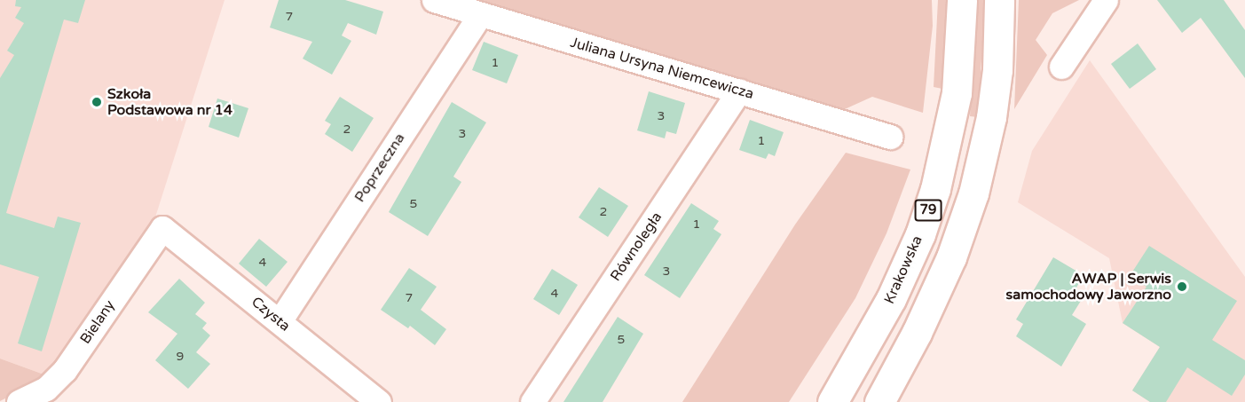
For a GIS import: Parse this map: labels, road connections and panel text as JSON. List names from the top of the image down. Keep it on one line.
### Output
{"streets":{"main road":["79","Krakowska"],"street":["Juliana Ursyna Niemcewicza","Poprzeczna","Równoległa","Czysta","Bielany"]},"crossings":[["Juliana Ursyna Niemcewicza","Poprzeczna"],["Juliana Ursyna Niemcewicza","Równoległa"],["Poprzeczna","Czysta"],["Czysta","Bielany"]],"places":["Szkoła Podstawowa nr 14","AWAP | Serwis samochodowy Jaworzno"],"house_numbers":["7","1","3","2","3","1","5","2","1","4","3","4","7","5","9"]}
